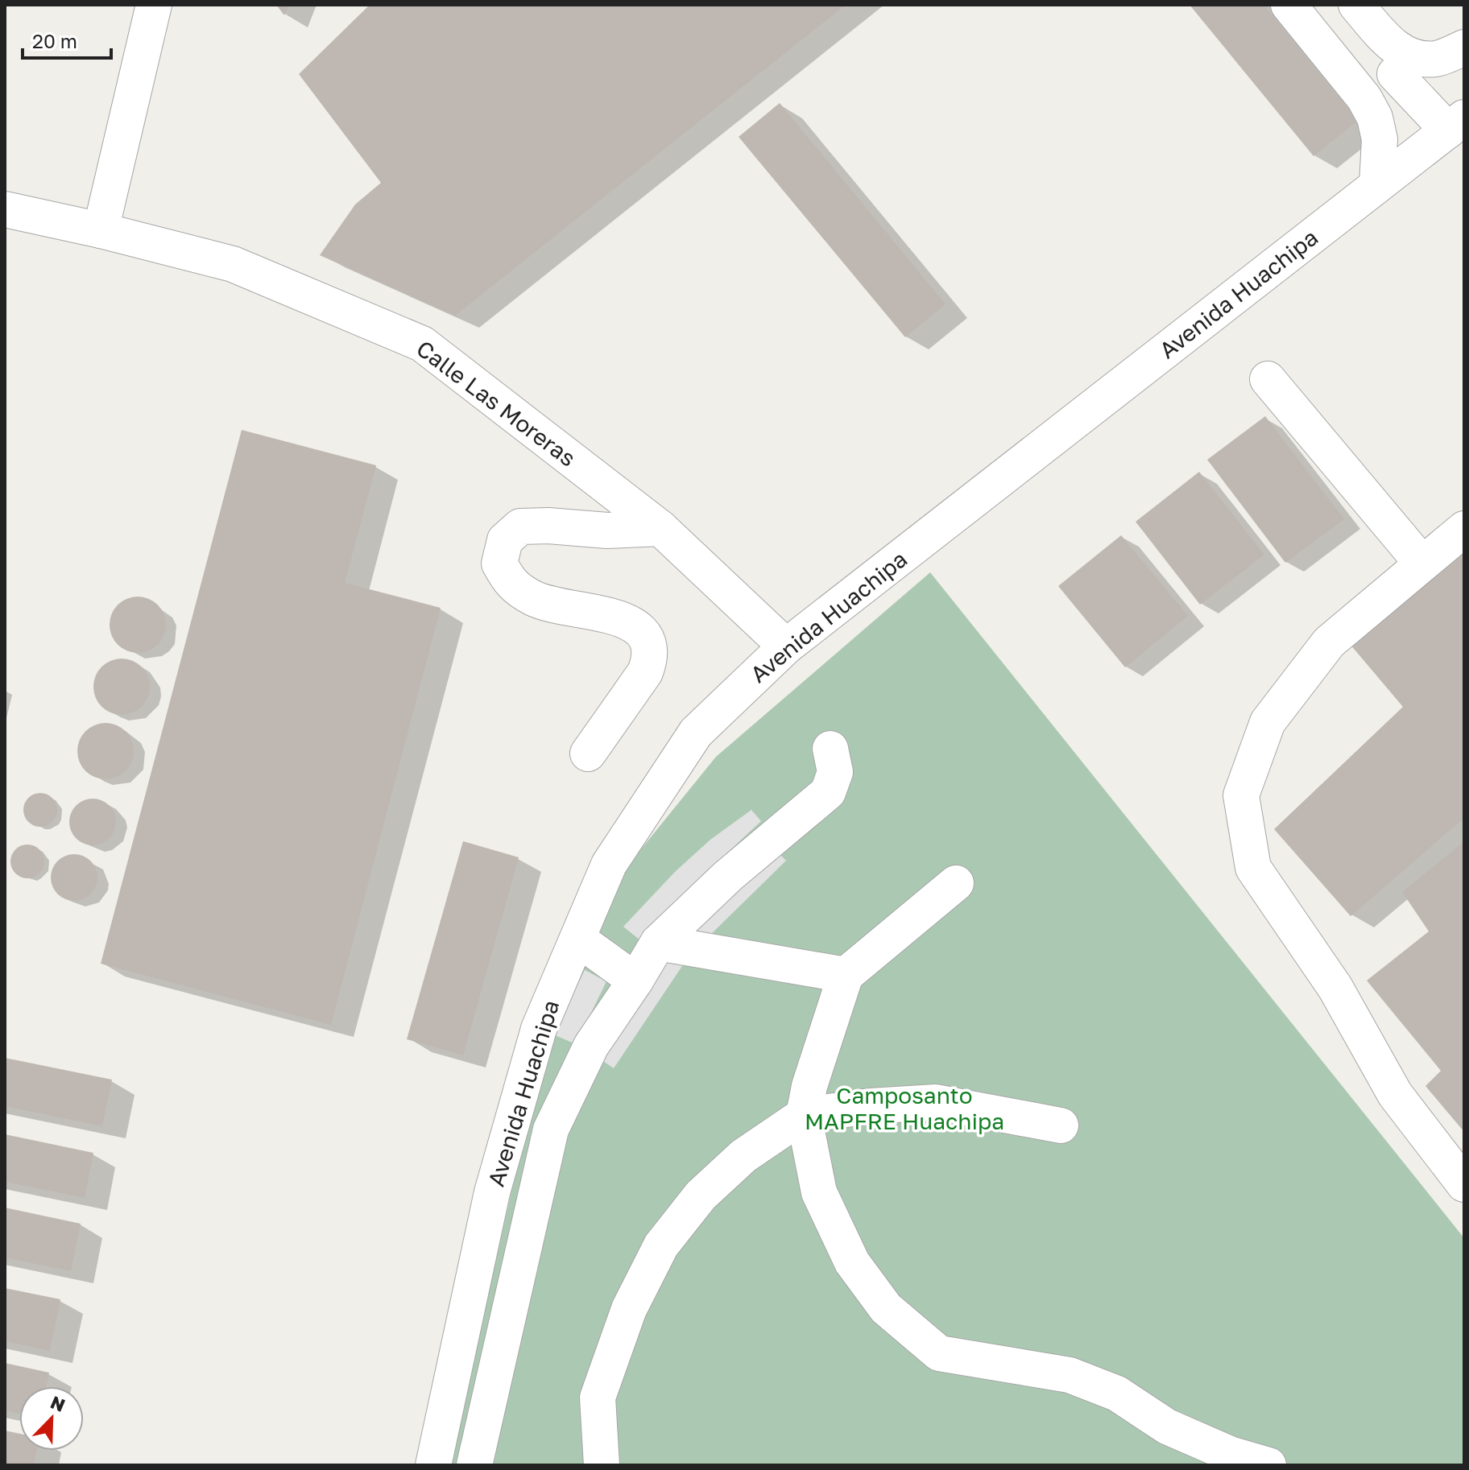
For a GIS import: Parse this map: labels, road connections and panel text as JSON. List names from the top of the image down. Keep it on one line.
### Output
{"streets":{"street":["Avenida Huachipa","Calle Las Moreras"]},"crossings":[["Avenida Huachipa","Calle Las Moreras"]],"parks":["Camposanto MAPFRE Huachipa"],"scale_bar":"20 m","north":"top right"}
